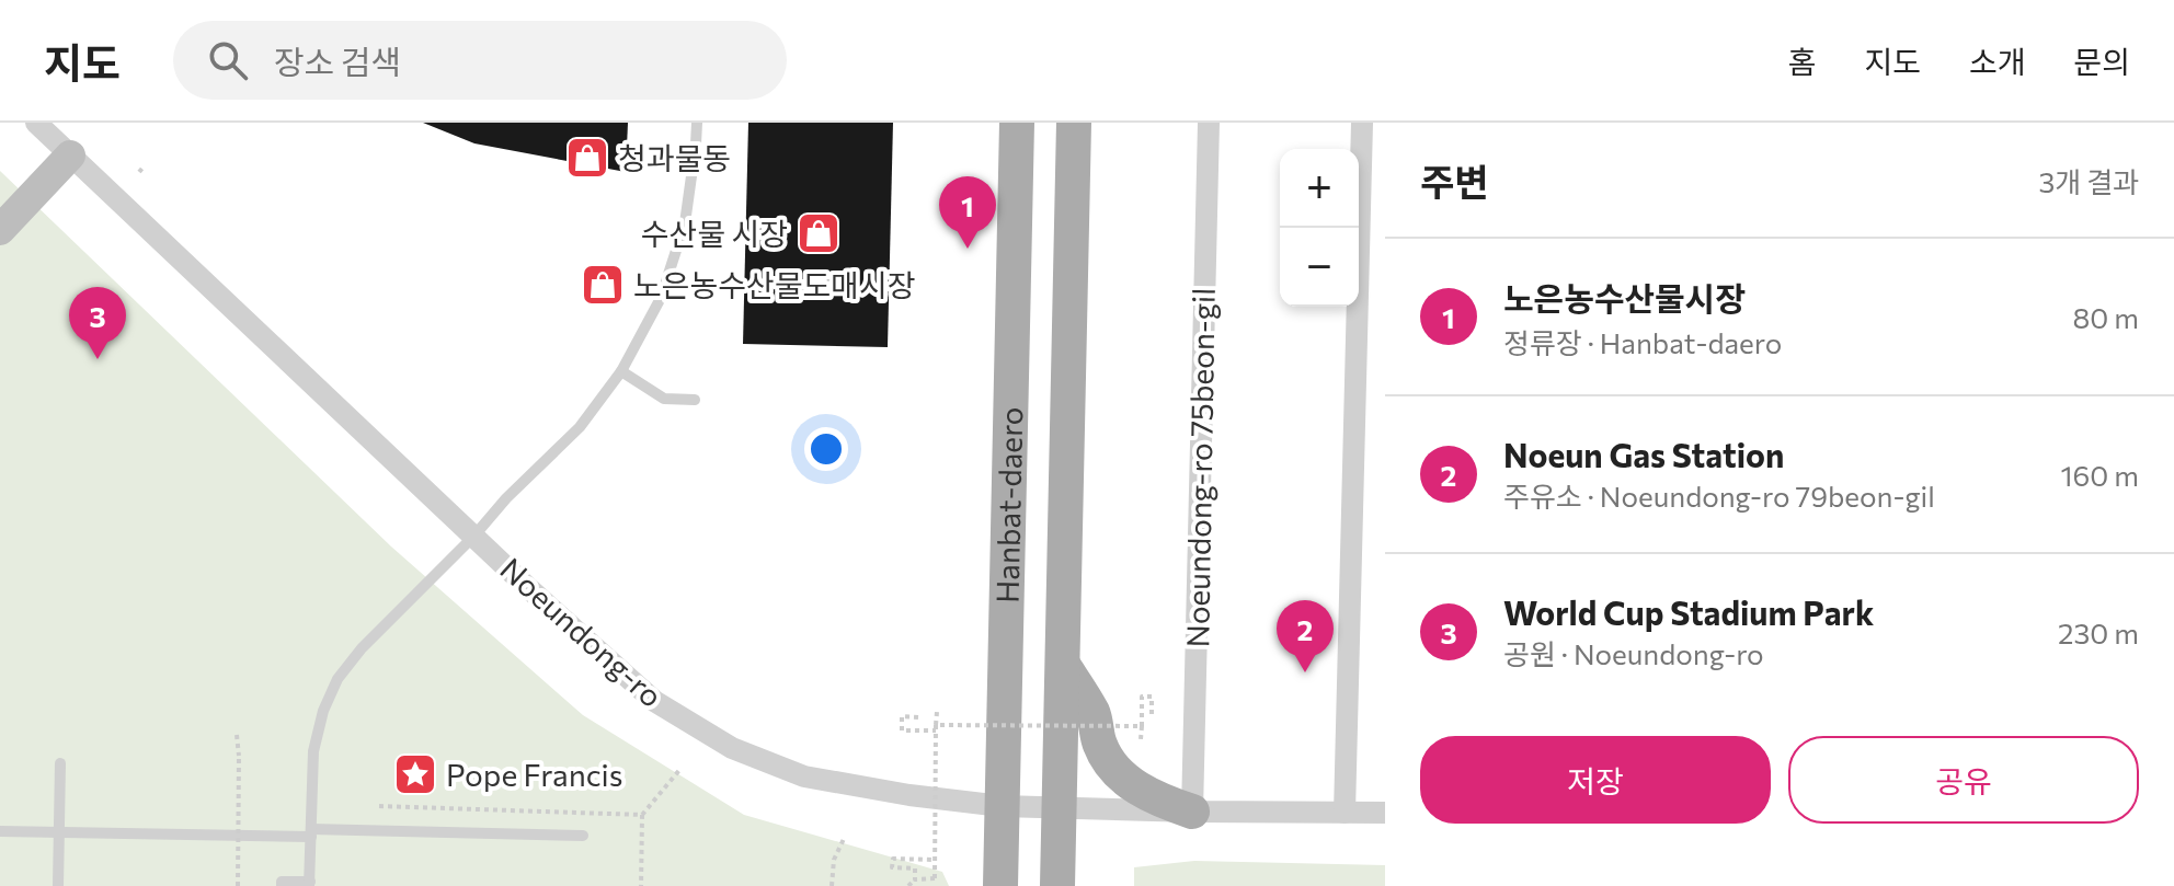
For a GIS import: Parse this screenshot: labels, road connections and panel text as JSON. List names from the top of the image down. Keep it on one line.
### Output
{"streets":{"main road":["Hanbat-daero"],"street":["Noeundong-ro 75beon-gil","Noeundong-ro"]},"crossings":[["Noeundong-ro 75beon-gil","Noeundong-ro"],["Hanbat-daero","Noeundong-ro"]],"places":{"shop":["청과물동","수산물 시장","노은농수산물도매시장"],"place":["Pope Francis"]},"page":{"header":"지도","search":"장소 검색","nav":["홈","지도","소개","문의"],"heading":["주변","3개 결과"],"map_buttons":["+","−"],"pins":["1","3","2"],"list":[{"mark":"1","name":"노은농수산물시장","note":"정류장 · Hanbat-daero","value":"80 m"},{"mark":"2","name":"Noeun Gas Station","note":"주유소 · Noeundong-ro 79beon-gil","value":"160 m"},{"mark":"3","name":"World Cup Stadium Park","note":"공원 · Noeundong-ro","value":"230 m"}],"buttons":["저장","공유"]}}
